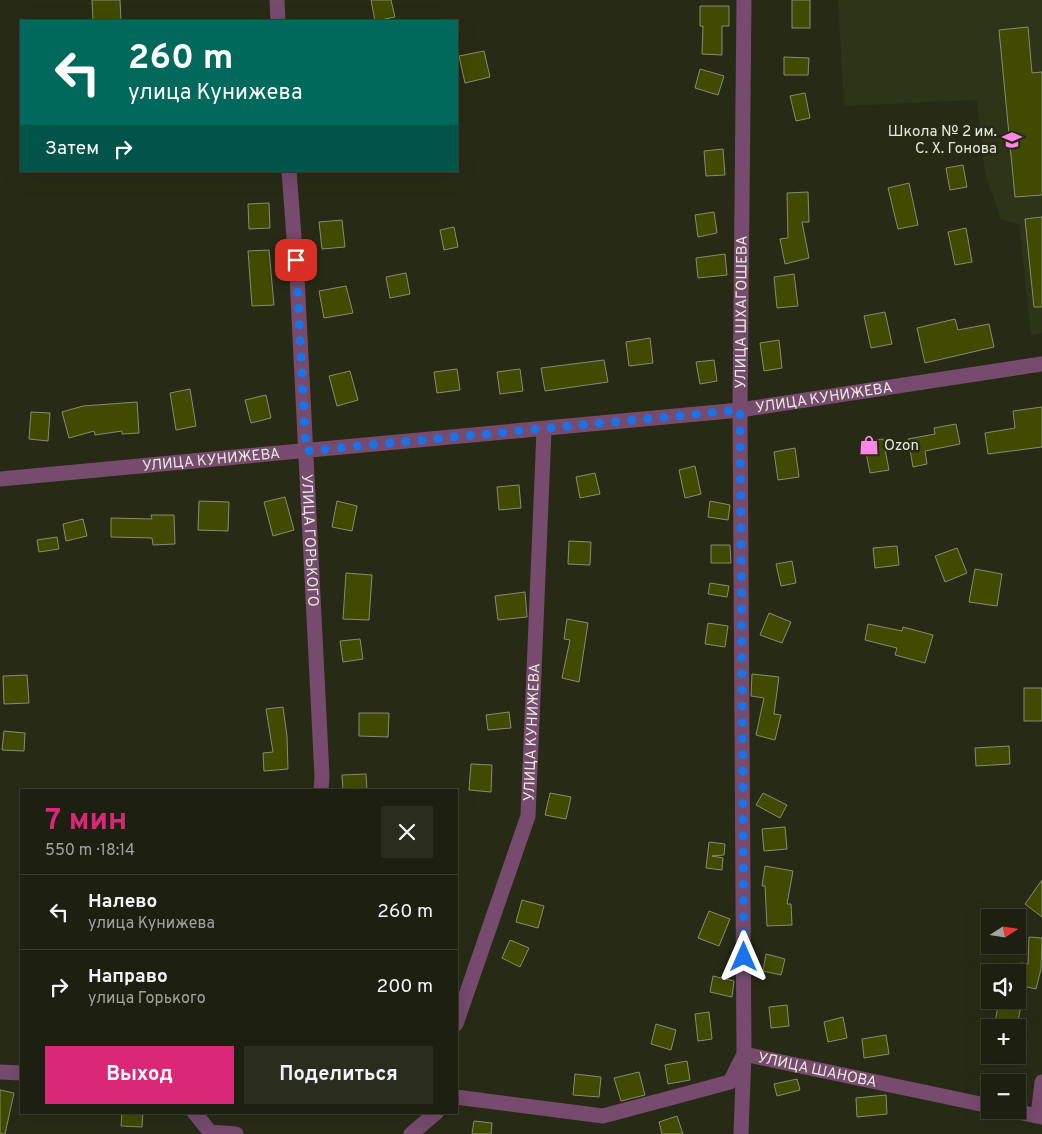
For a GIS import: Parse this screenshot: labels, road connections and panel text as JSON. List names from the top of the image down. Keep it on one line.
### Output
{"streets":{"street":["УЛИЦА ШХАГОШЕВА","УЛИЦА КУНИЖЕВА","УЛИЦА ГОРЬКОГО","УЛИЦА ШАНОВА"]},"crossings":[["УЛИЦА ШХАГОШЕВА","УЛИЦА КУНИЖЕВА"],["УЛИЦА ШХАГОШЕВА","УЛИЦА ШАНОВА"],["УЛИЦА КУНИЖЕВА","УЛИЦА ГОРЬКОГО"]],"places":{"school or university":["Школа № 2 им. С. Х. Гонова"],"shop":["Ozon"]},"north":"right","page":{"turn":["260 m","улица Кунижева"],"then":"Затем","heading":["7 мин","550 m · 18:14"],"list":[{"name":"Налево","note":"улица Кунижева","value":"260 m"},{"name":"Направо","note":"улица Горького","value":"200 m"}],"map_buttons":["+","−"],"buttons":["Выход","Поделиться"]}}
